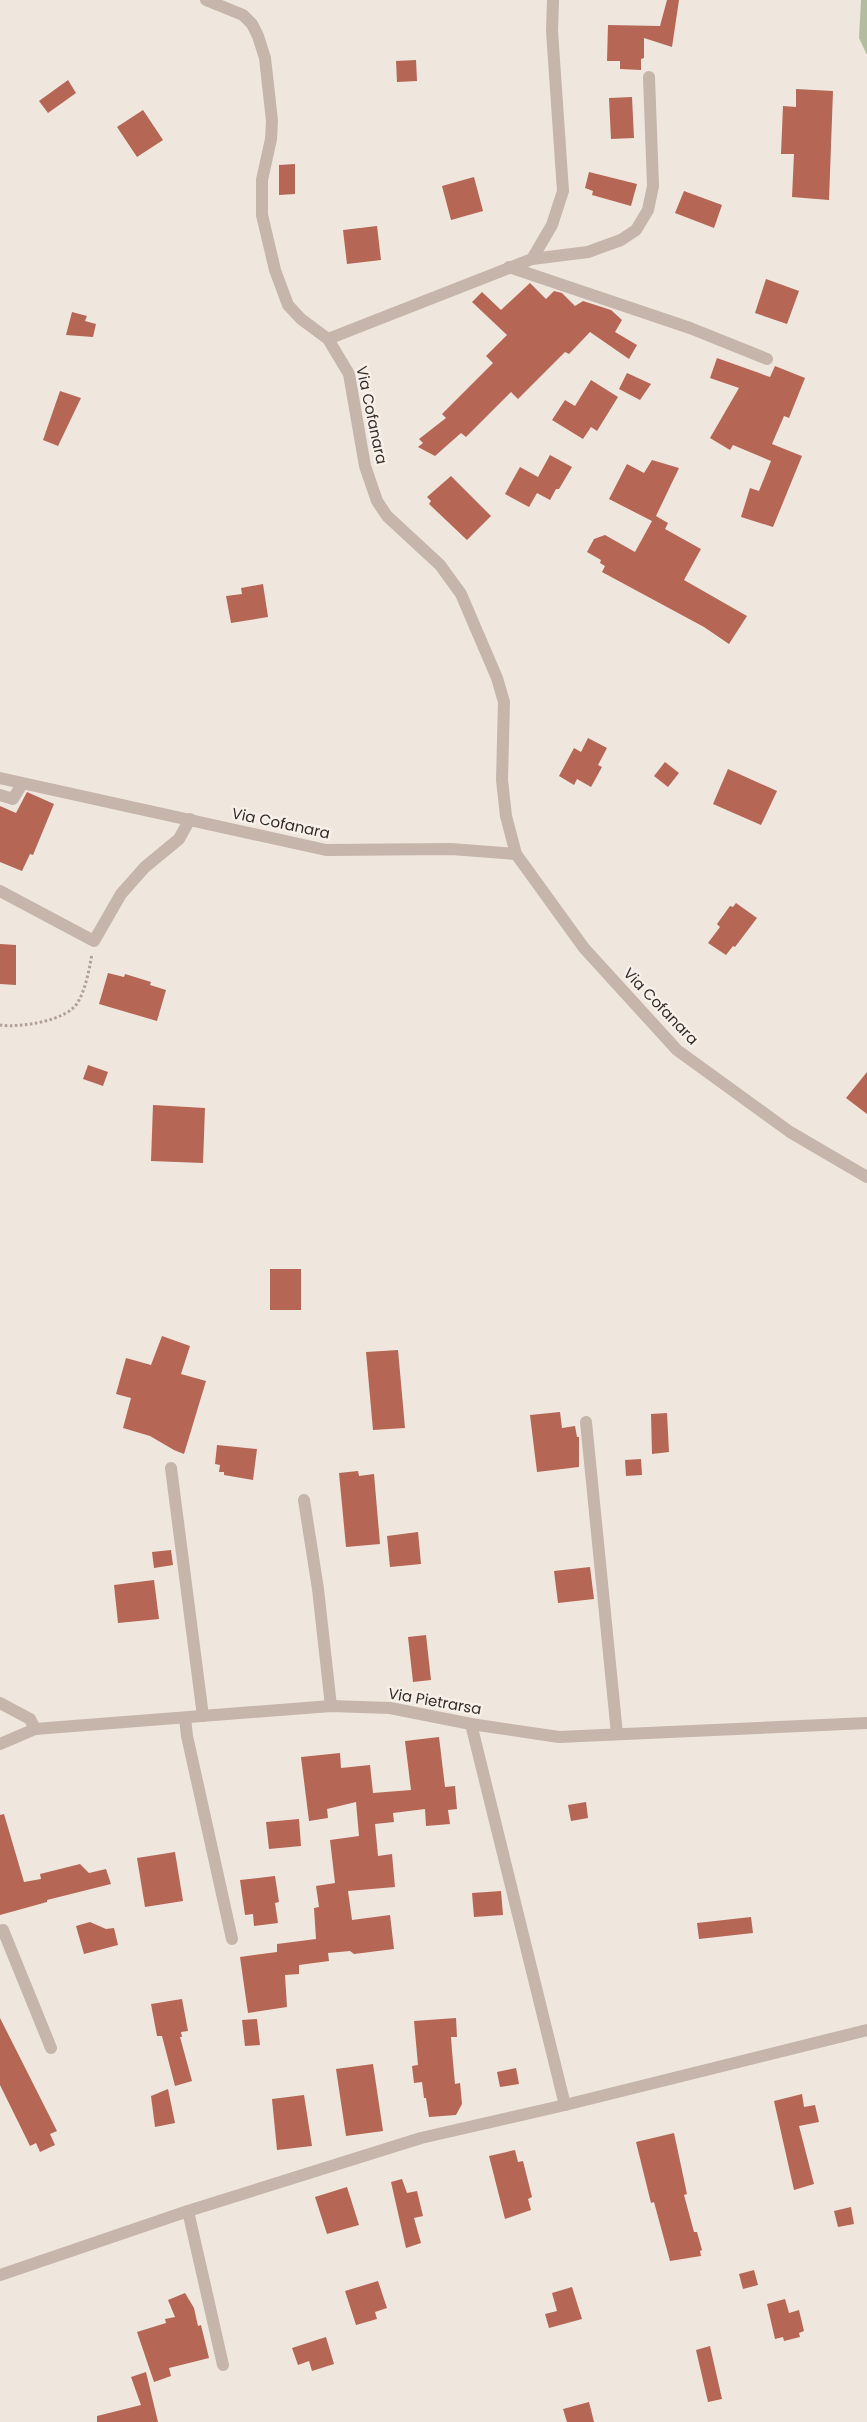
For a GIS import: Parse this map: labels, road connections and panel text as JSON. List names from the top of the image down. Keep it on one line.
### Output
{"streets":{"street":["Via Cofanara","Via Pietrarsa"]}}
